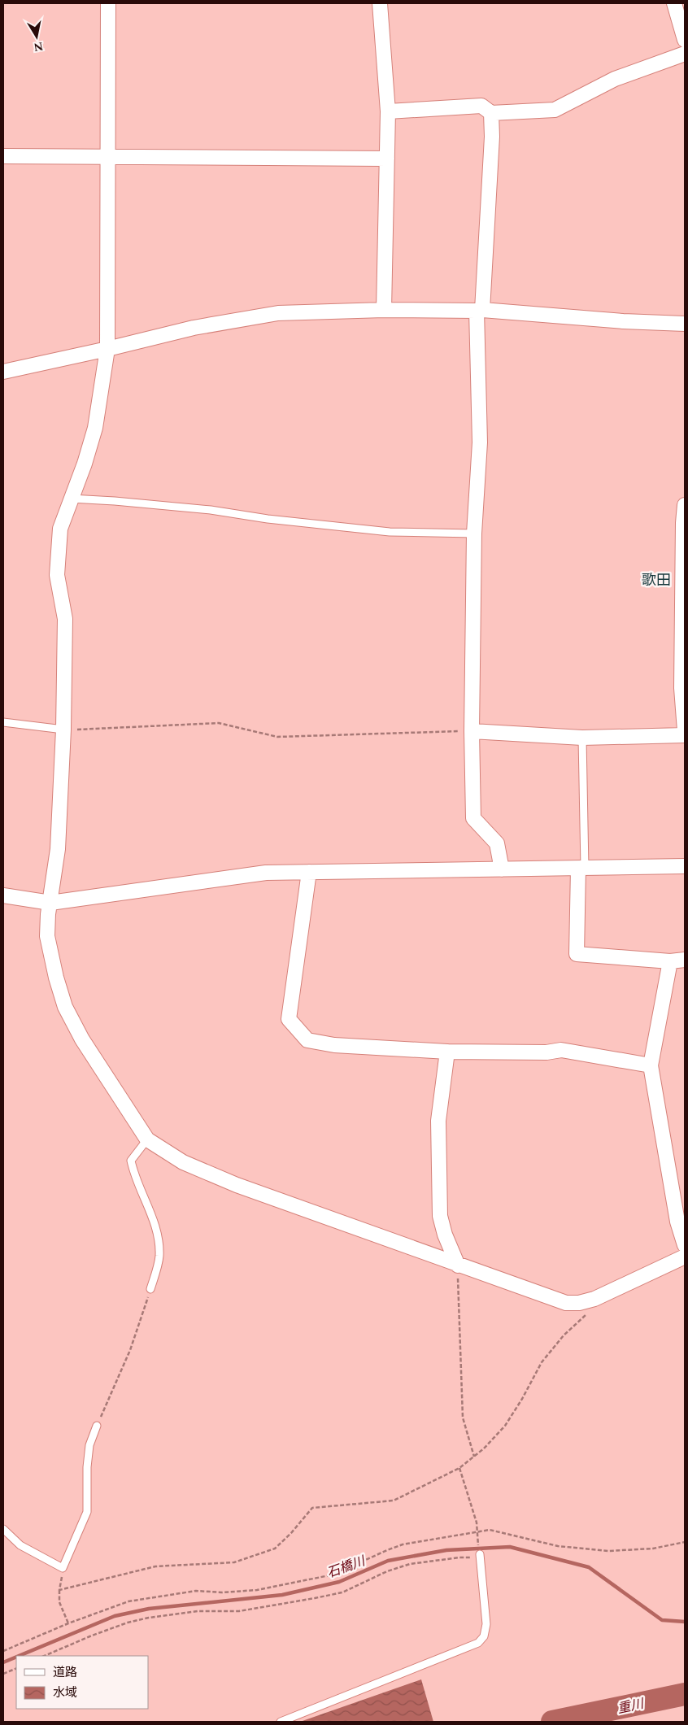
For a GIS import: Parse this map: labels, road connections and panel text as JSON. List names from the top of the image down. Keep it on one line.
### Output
{"districts":["歌田"],"water":["石橋川","重川"],"legend":["道路","水域"],"north":"bottom"}
